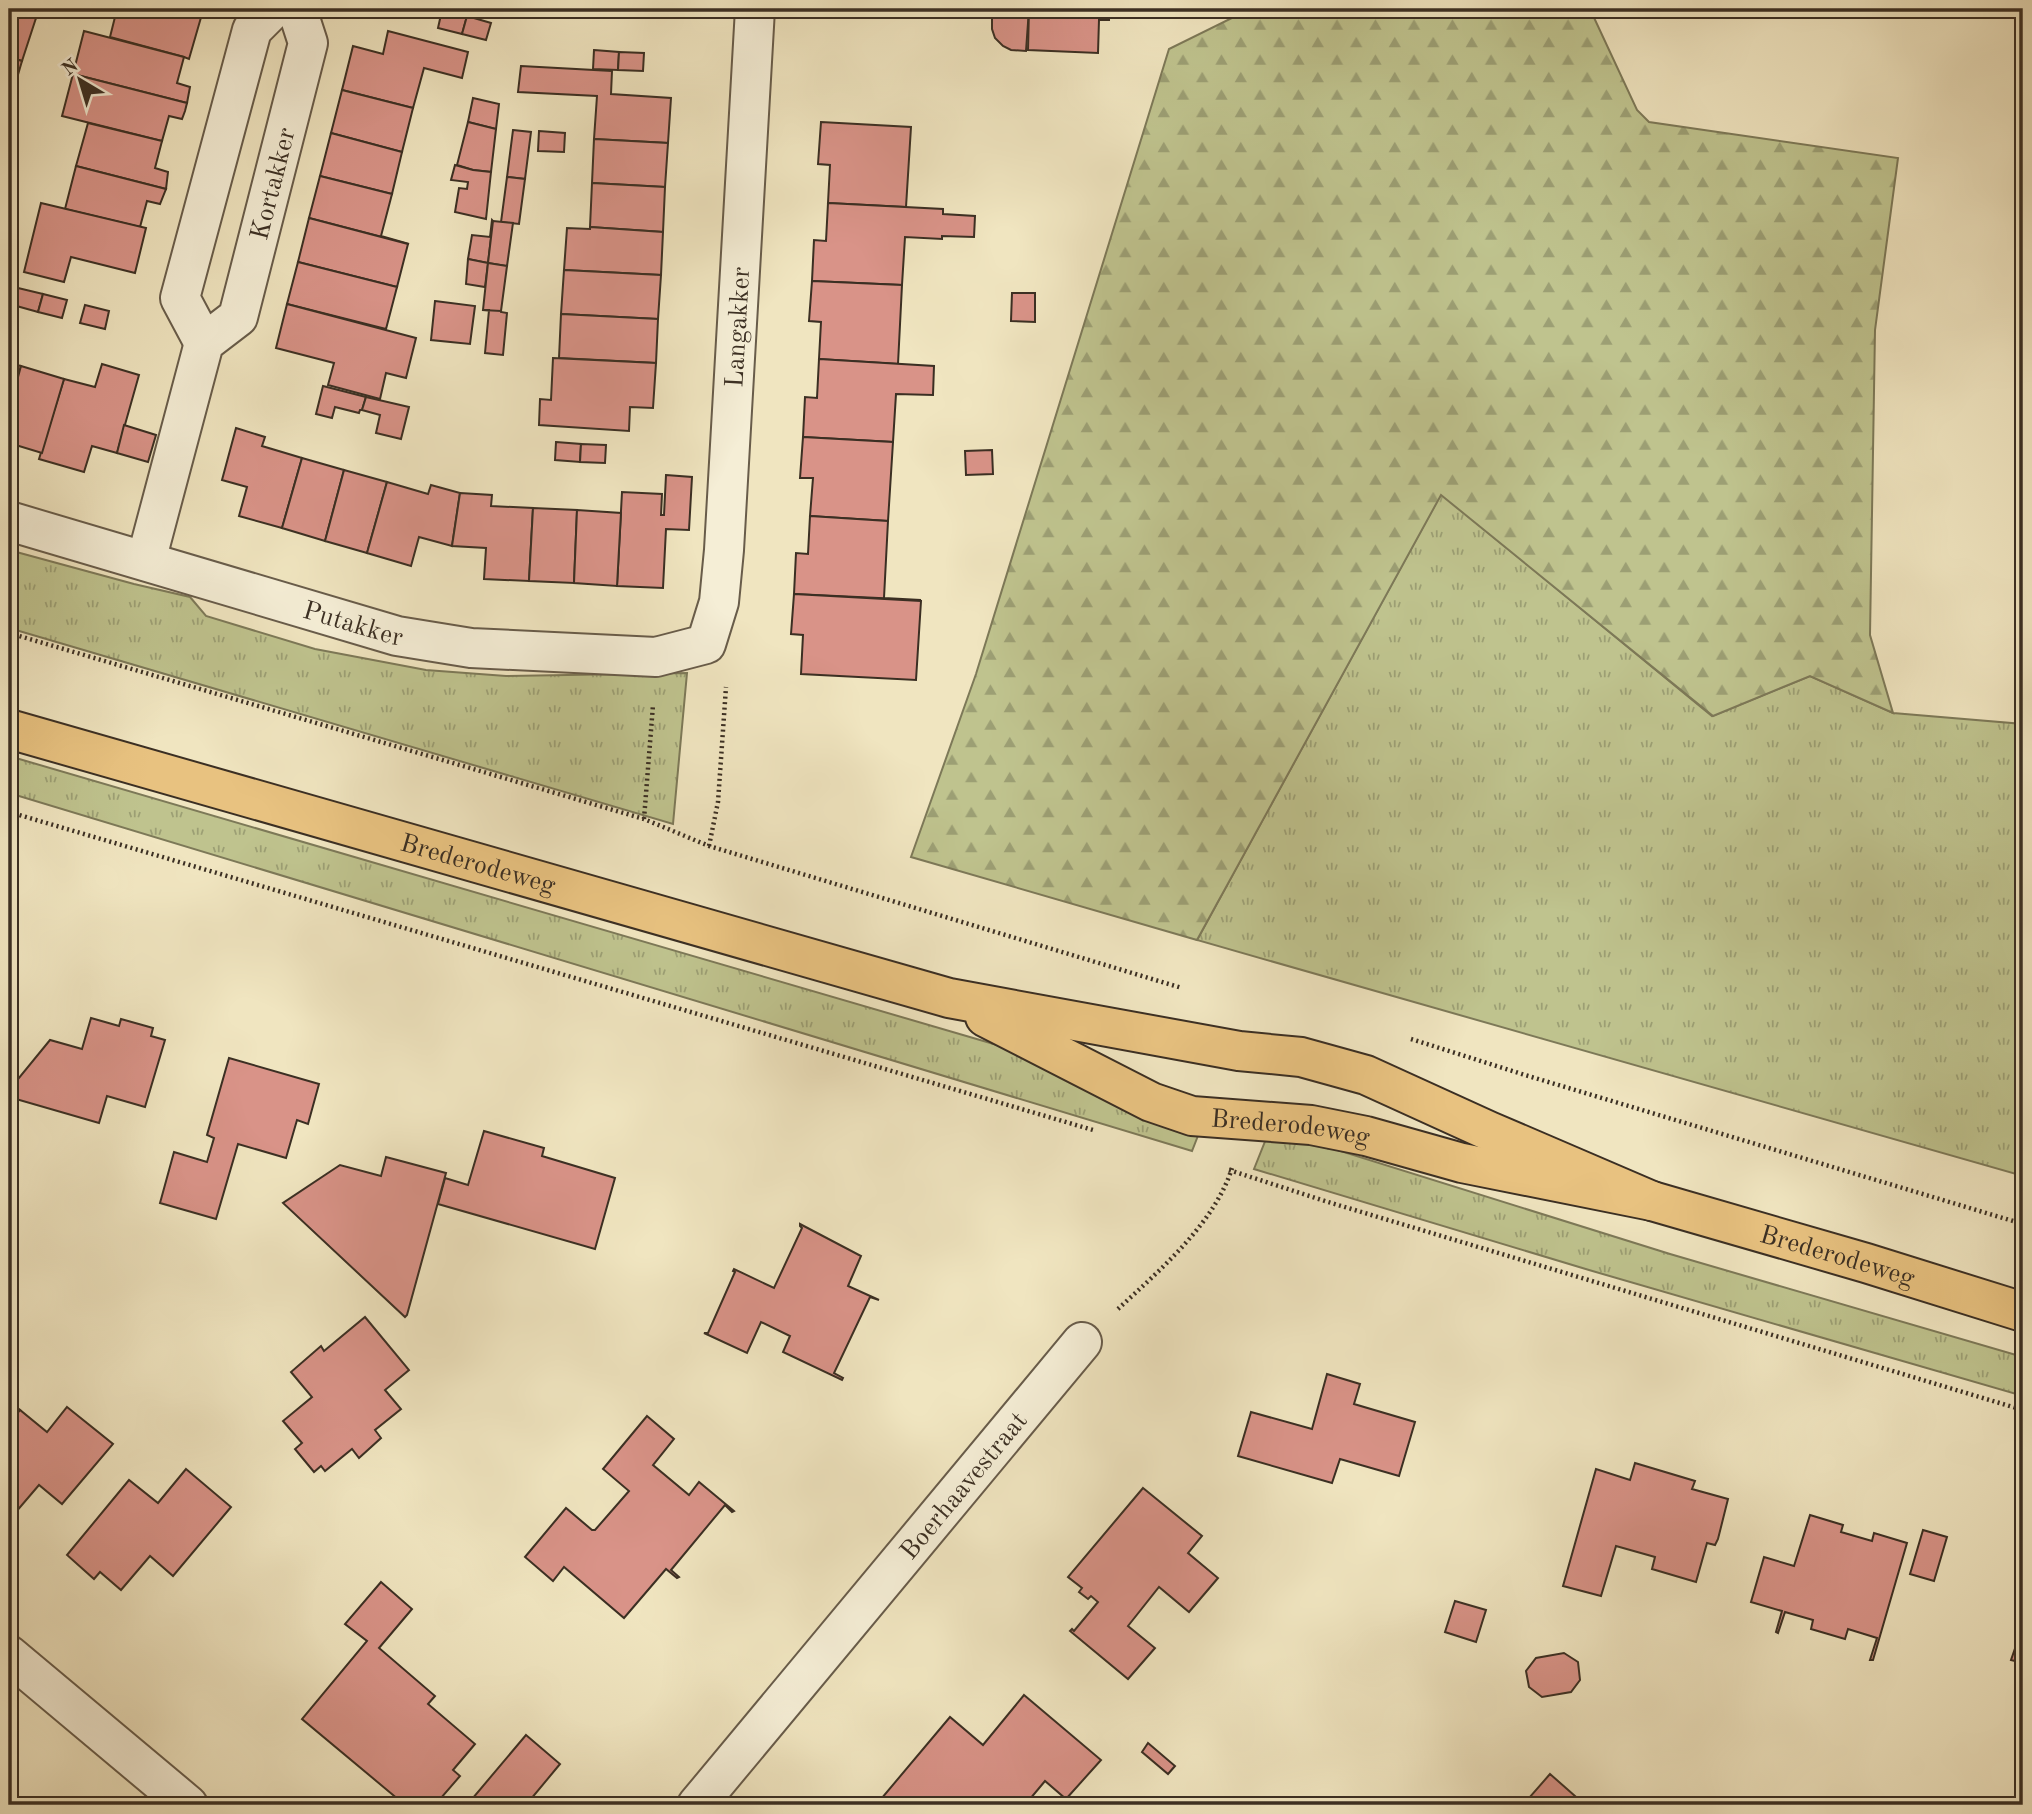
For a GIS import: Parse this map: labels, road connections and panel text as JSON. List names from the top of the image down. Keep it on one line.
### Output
{"streets":{"main road":["Brederodeweg"],"street":["Kortakker","Langakker","Putakker","Boerhaavestraat"]},"crossings":[["Langakker","Putakker"]],"north":"top left"}
